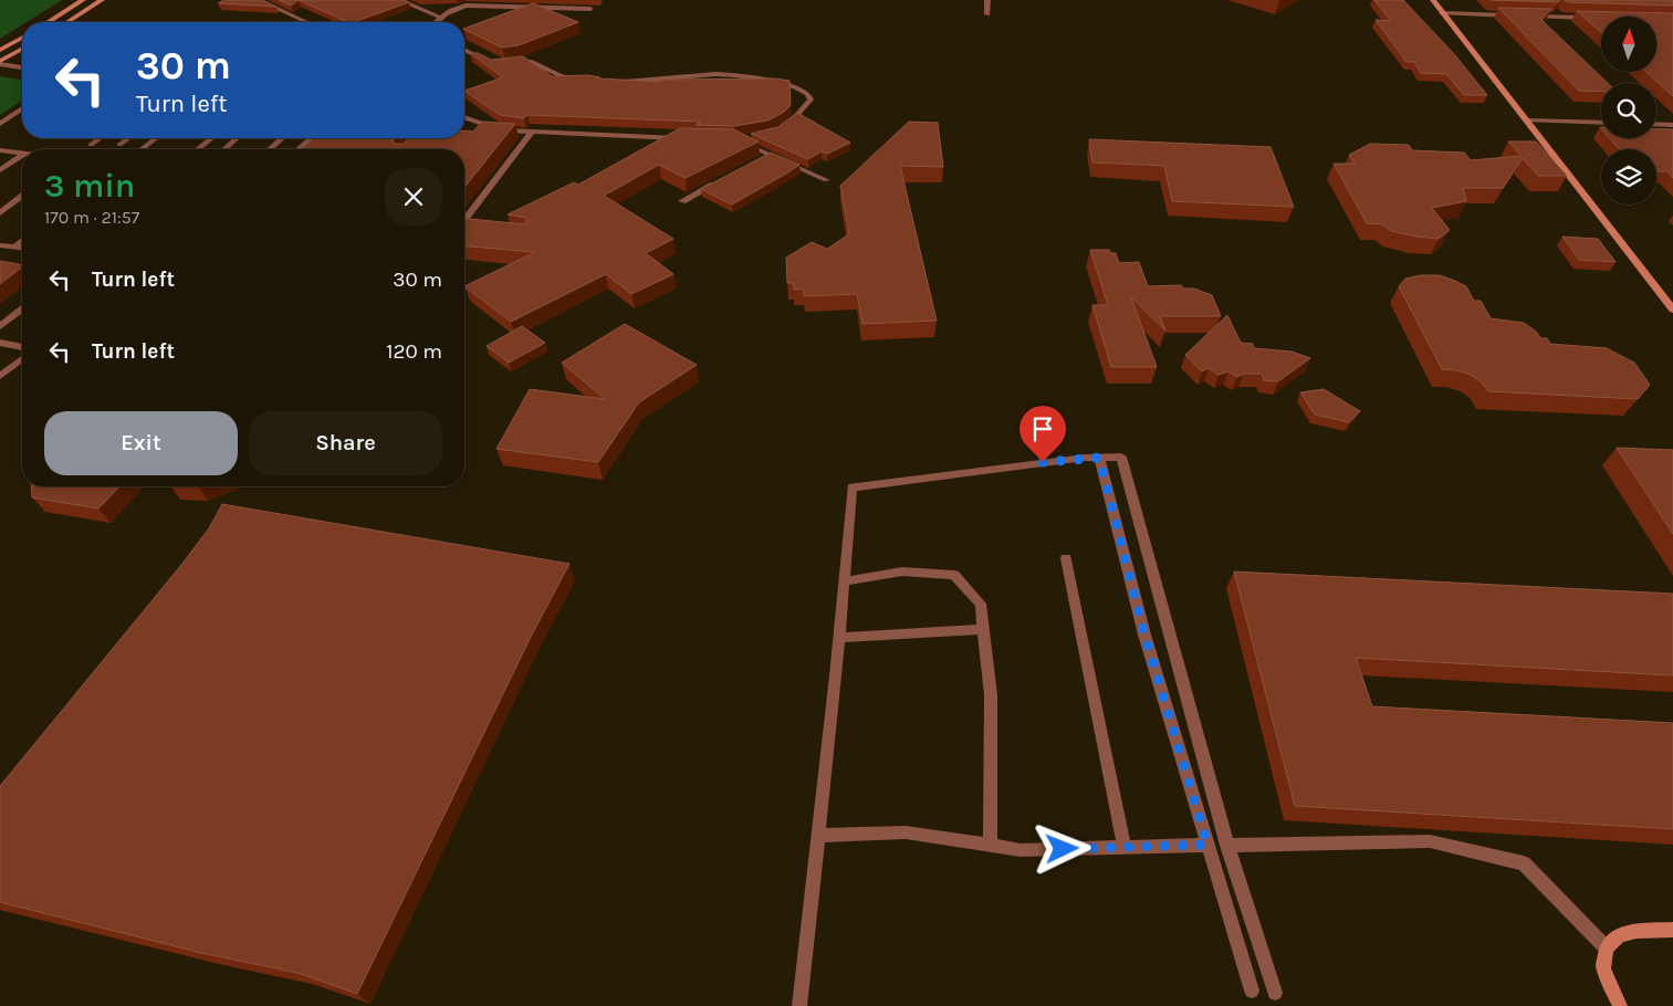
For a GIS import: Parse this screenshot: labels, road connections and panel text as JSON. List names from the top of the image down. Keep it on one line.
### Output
{"north":"top","page":{"turn":["30 m","Turn left"],"heading":["3 min","170 m · 21:57"],"list":[{"name":"Turn left","value":"30 m"},{"name":"Turn left","value":"120 m"}],"buttons":["Exit","Share"]}}
